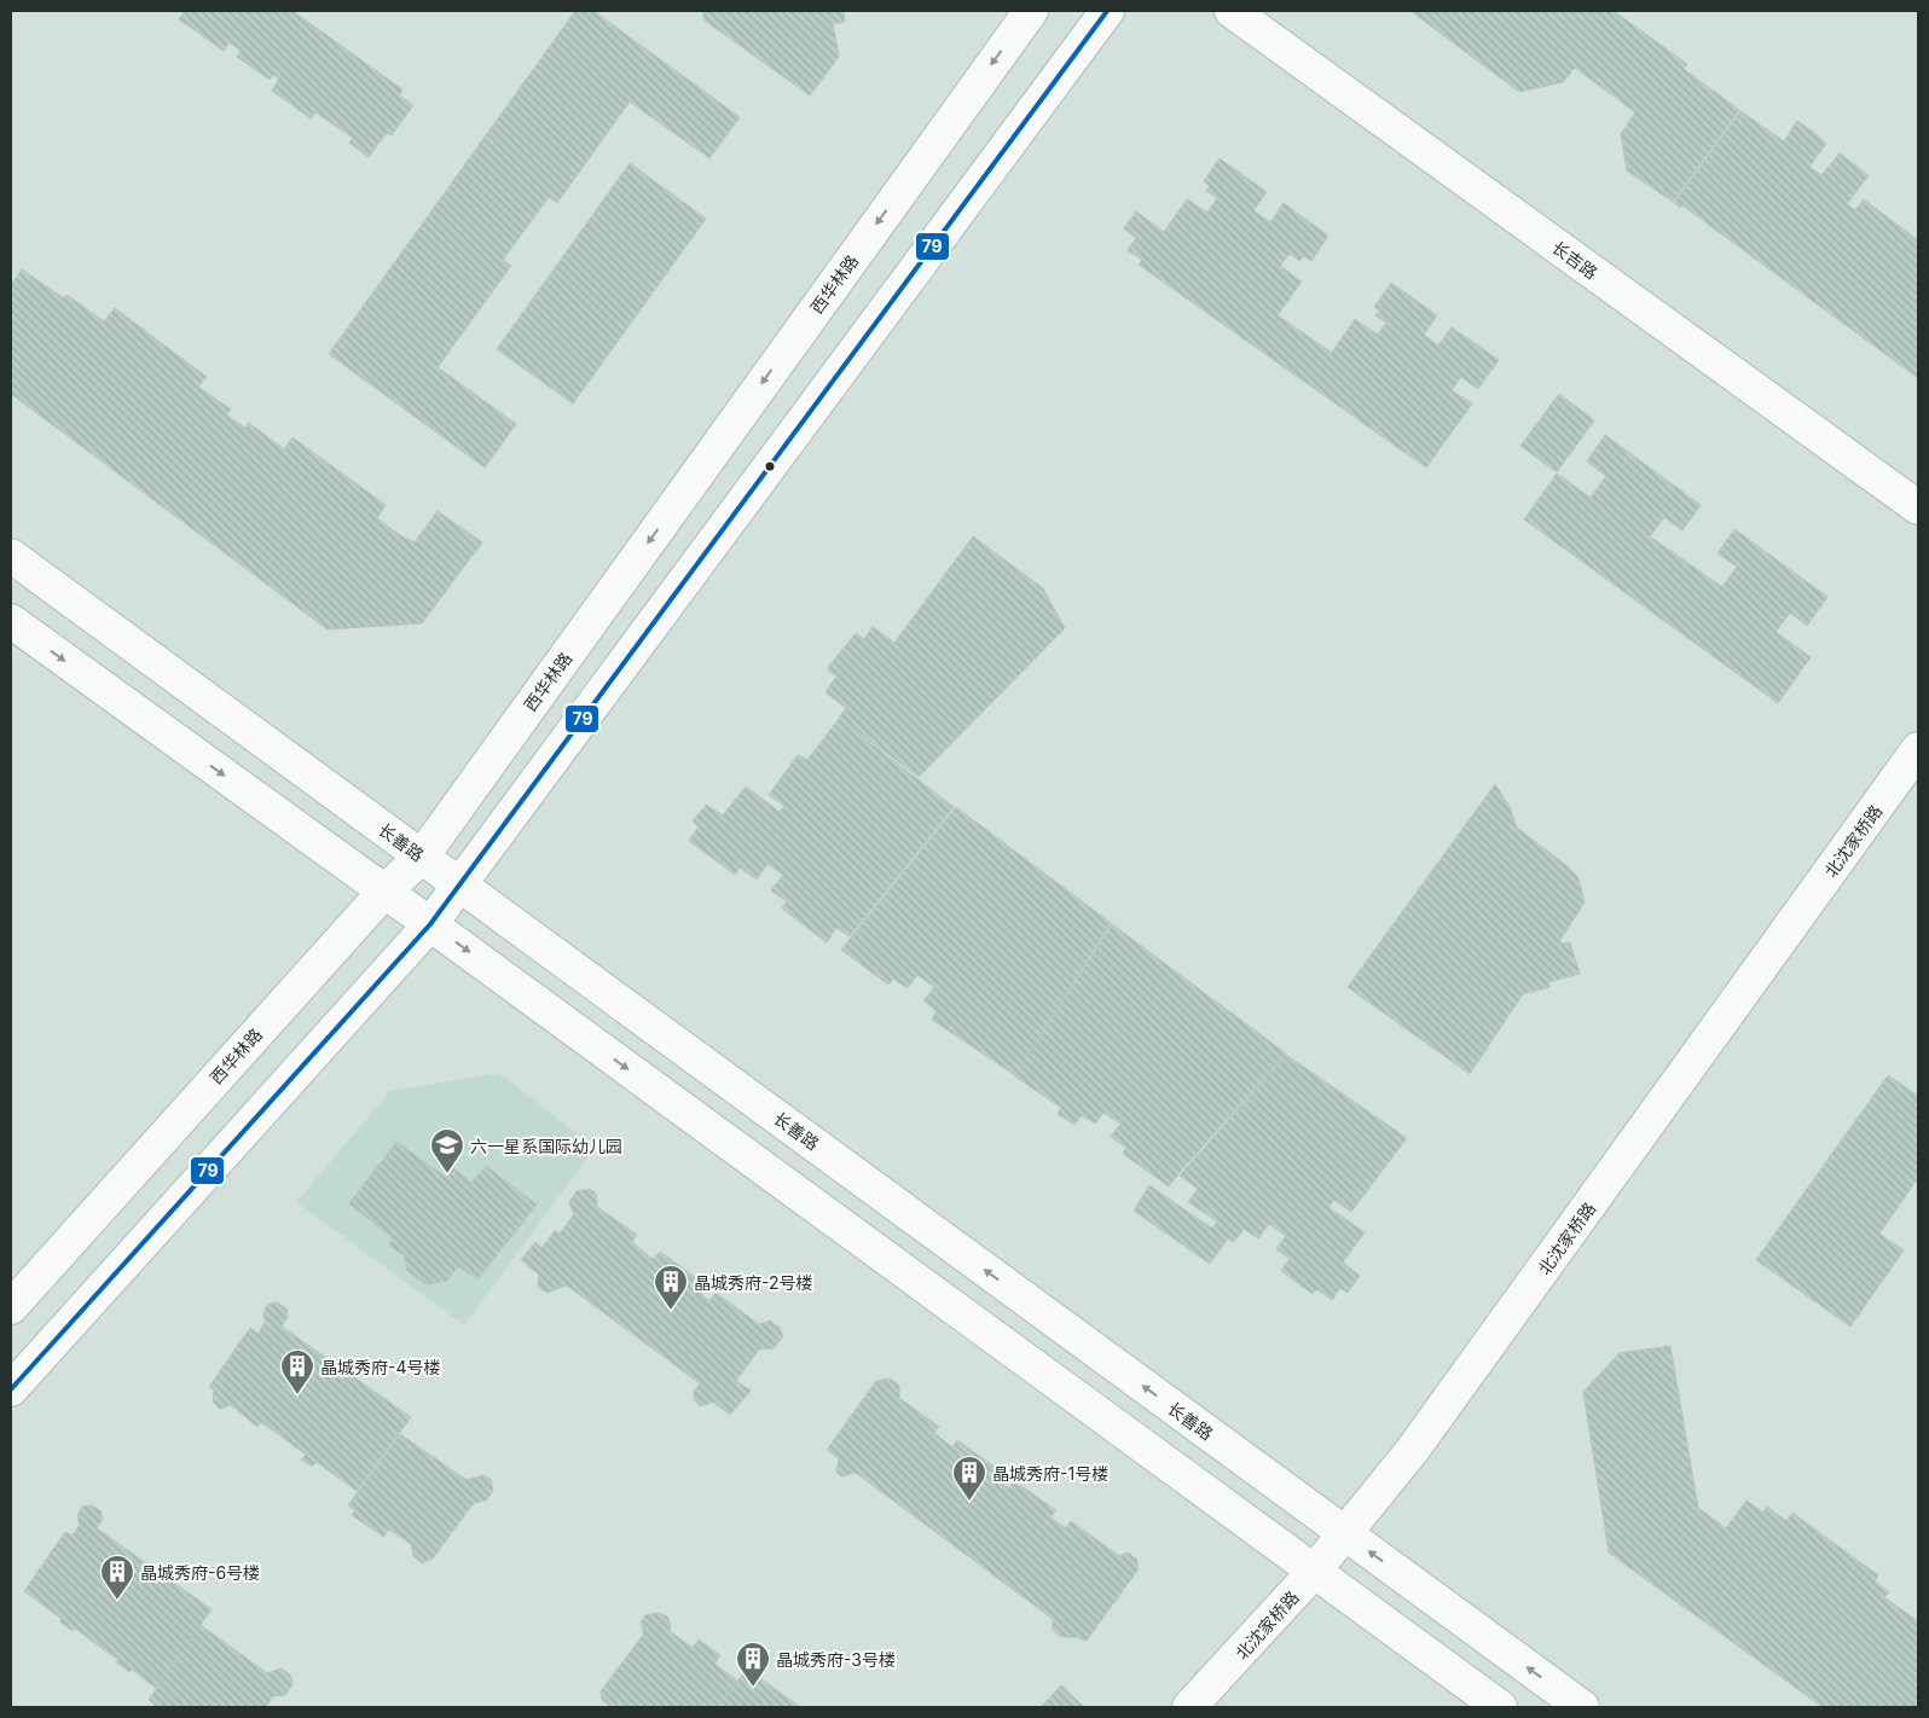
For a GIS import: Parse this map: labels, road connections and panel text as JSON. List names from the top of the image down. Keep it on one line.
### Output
{"streets":{"street":["长吉路","西华林路","北沈家桥路","长善路"]},"crossings":[["西华林路","长善路"],["北沈家桥路","长善路"]],"places":{"school or university":["六一星系国际幼儿园"],"building":["晶城秀府-2号楼","晶城秀府-4号楼","晶城秀府-1号楼","晶城秀府-6号楼","晶城秀府-3号楼"]},"lines":["transit line 79"]}
